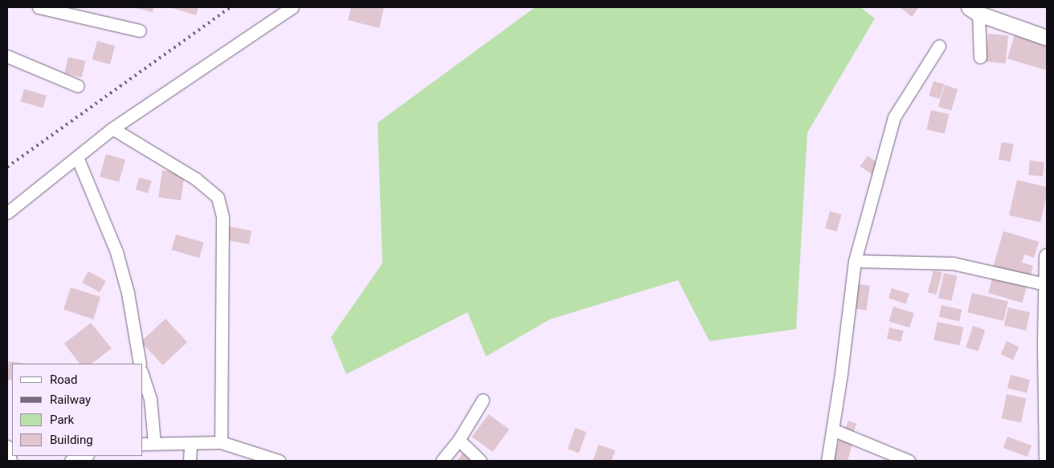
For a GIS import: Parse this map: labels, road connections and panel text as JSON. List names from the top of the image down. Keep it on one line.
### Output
{"legend":["Road","Railway","Park","Building"]}
